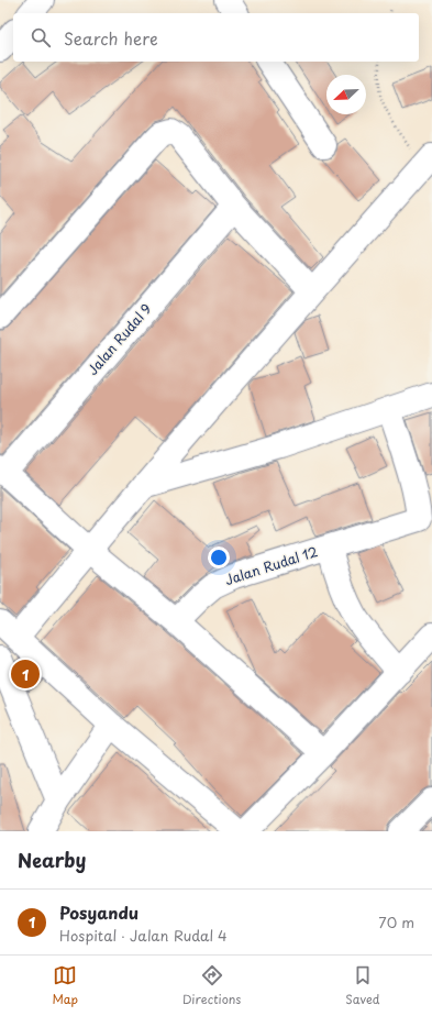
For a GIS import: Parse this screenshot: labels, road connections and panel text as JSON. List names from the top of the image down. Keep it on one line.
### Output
{"streets":{"street":["Jalan Rudal 9","Jalan Rudal 12"]},"north":"bottom left","page":{"search":"Search here","pins":"1","heading":"Nearby","list":[{"mark":"1","name":"Posyandu","note":"Hospital · Jalan Rudal 4","value":"70 m"}],"nav":["Map","Directions","Saved"]}}
